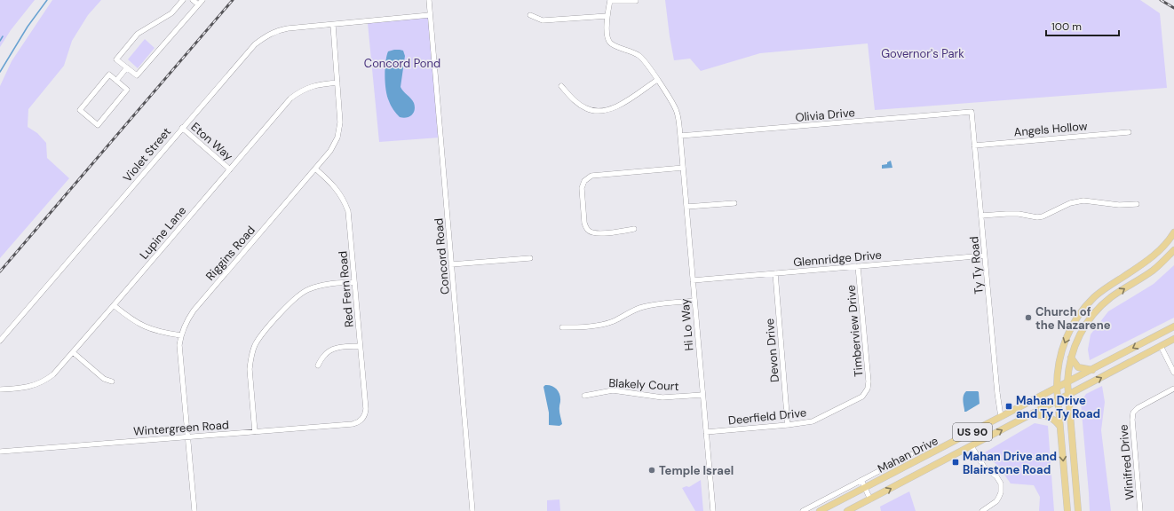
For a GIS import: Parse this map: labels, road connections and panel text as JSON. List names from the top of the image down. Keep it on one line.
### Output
{"streets":{"main road":["US 90","Mahan Drive"],"street":["Olivia Drive","Angels Hollow","Eton Way","Violet Street","Lupine Lane","Riggins Road","Concord Road","Glennridge Drive","Ty Ty Road","Red Fern Road","Hi Lo Way","Timberview Drive","Devon Drive","Blakely Court","Deerfield Drive","Wintergreen Road","Winifred Drive"]},"crossings":[["Olivia Drive","Ty Ty Road"],["Olivia Drive","Hi Lo Way"],["Angels Hollow","Ty Ty Road"],["Eton Way","Violet Street"],["Eton Way","Lupine Lane"],["Violet Street","Riggins Road"],["Violet Street","Concord Road"],["Lupine Lane","Riggins Road"],["Riggins Road","Red Fern Road"],["Riggins Road","Wintergreen Road"],["Glennridge Drive","Ty Ty Road"],["Glennridge Drive","Hi Lo Way"],["Glennridge Drive","Timberview Drive"],["Glennridge Drive","Devon Drive"],["Ty Ty Road","Mahan Drive"],["Red Fern Road","Wintergreen Road"],["Hi Lo Way","Blakely Court"],["Hi Lo Way","Deerfield Drive"],["Timberview Drive","Deerfield Drive"],["Devon Drive","Deerfield Drive"]],"parks":["Governor's Park","Concord Pond"],"places":{"other":["Church of the Nazarene","Temple Israel"],"transit":["Mahan Drive and Ty Ty Road","Mahan Drive and Blairstone Road"]},"scale_bar":"100 m"}
